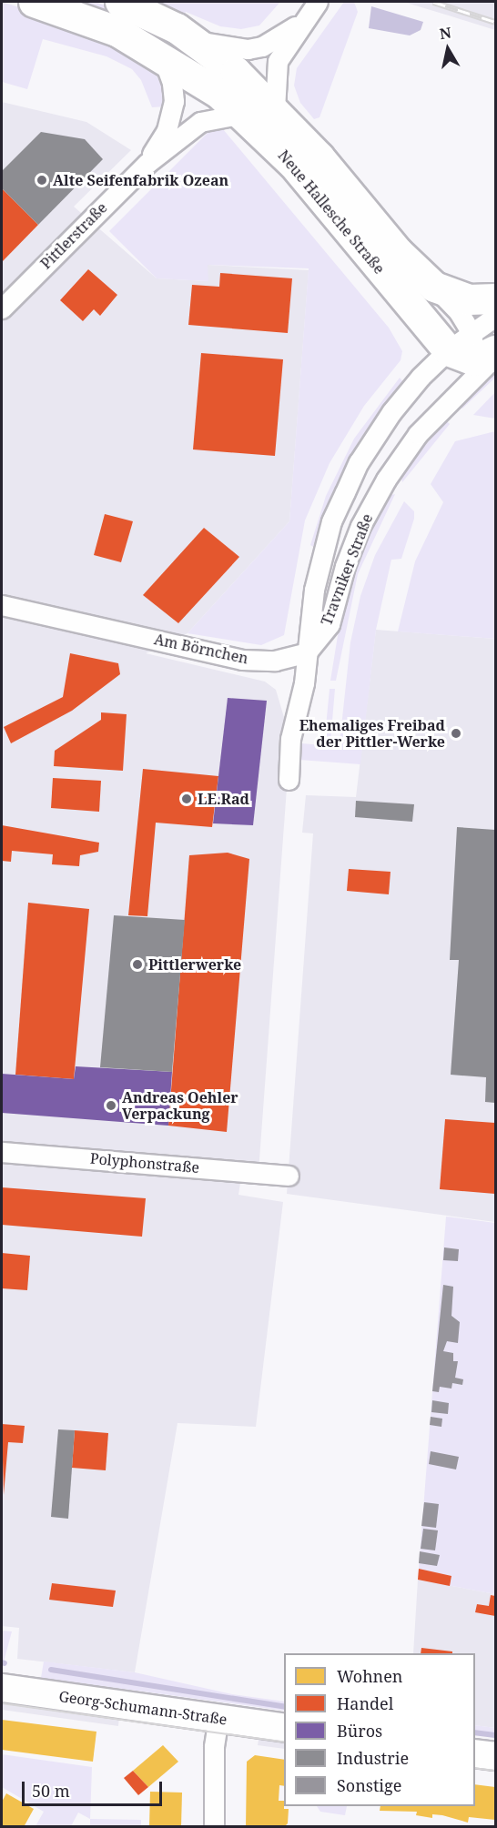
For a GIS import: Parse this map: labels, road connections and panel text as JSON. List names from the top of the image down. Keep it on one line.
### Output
{"streets":{"main road":["Neue Hallesche Straße"],"street":["Pittlerstraße","Travniker Straße","Am Börnchen","Polyphonstraße","Georg-Schumann-Straße"]},"crossings":[["Neue Hallesche Straße","Pittlerstraße"],["Neue Hallesche Straße","Travniker Straße"],["Travniker Straße","Am Börnchen"]],"places":["Alte Seifenfabrik Ozean","Ehemaliges Freibad der Pittler-Werke","LE.Rad","Pittlerwerke","Andreas Oehler Verpackung"],"legend":["Wohnen","Handel","Büros","Industrie","Sonstige"],"scale_bar":"50 m","north":"top"}
